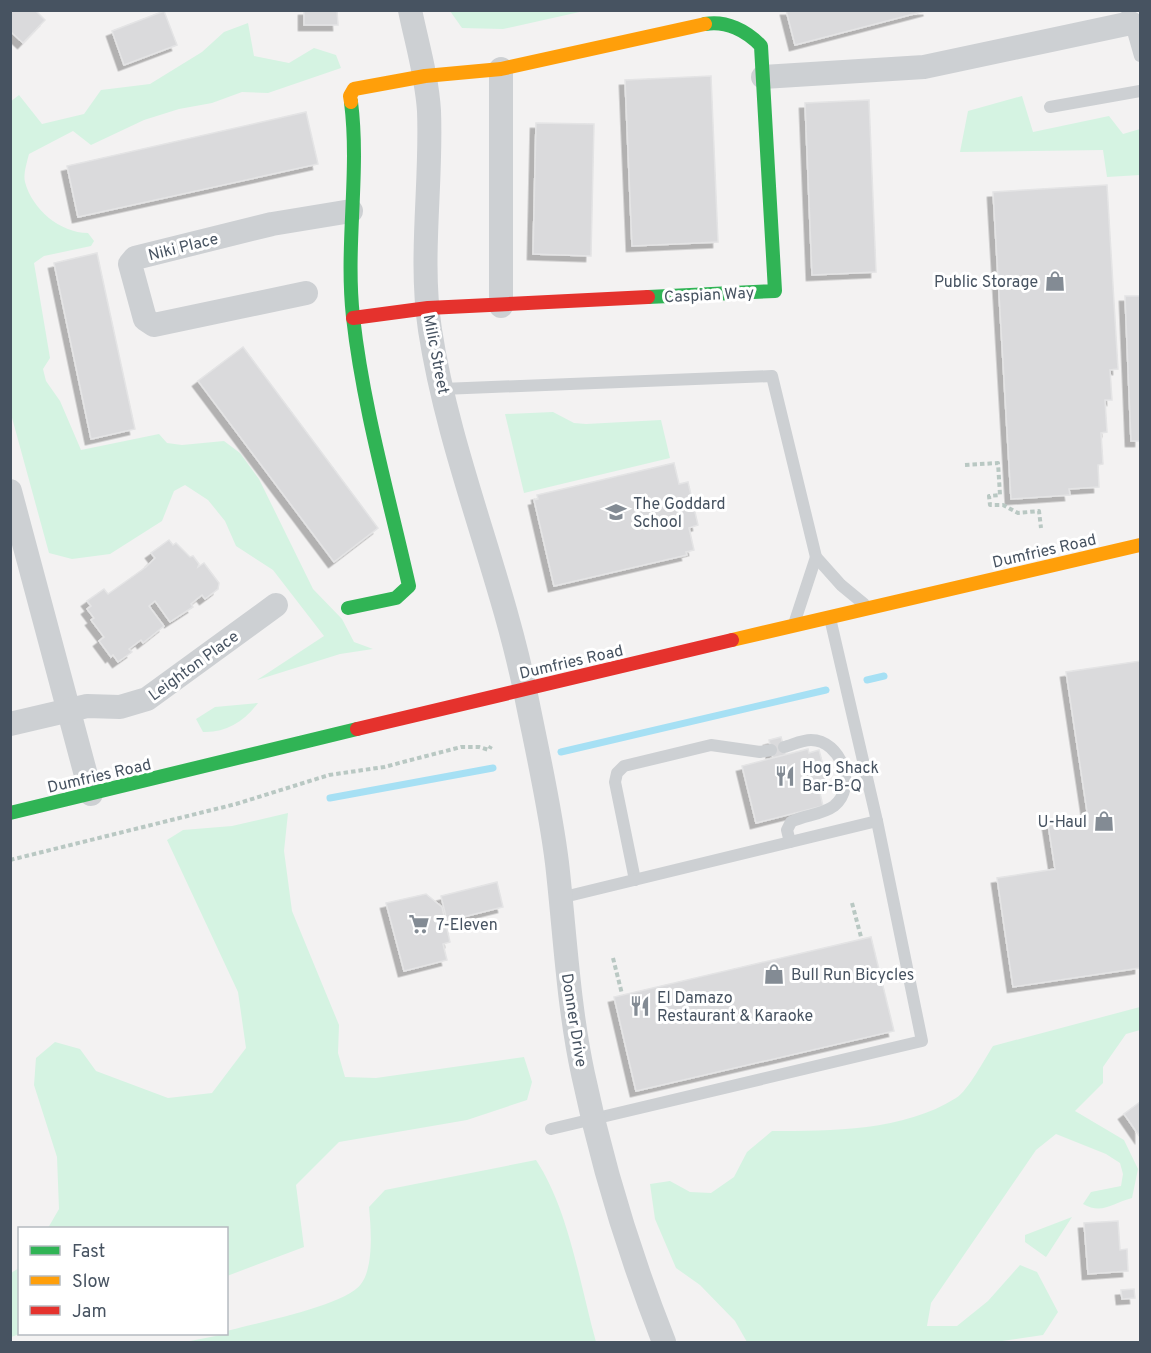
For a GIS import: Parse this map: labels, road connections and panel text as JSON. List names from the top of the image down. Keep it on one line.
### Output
{"streets":{"street":["Niki Place","Caspian Way","Milic Street","Dumfries Road","Leighton Place","Donner Drive"]},"crossings":[["Caspian Way","Milic Street"],["Milic Street","Dumfries Road"],["Milic Street","Donner Drive"],["Dumfries Road","Donner Drive"]],"places":{"shop":["Public Storage","U-Haul","Bull Run Bicycles"],"school or university":["The Goddard School"],"restaurant":["Hog Shack Bar-B-Q","El Damazo Restaurant & Karaoke"],"supermarket":["7-Eleven"]},"legend":["Fast","Slow","Jam"]}
